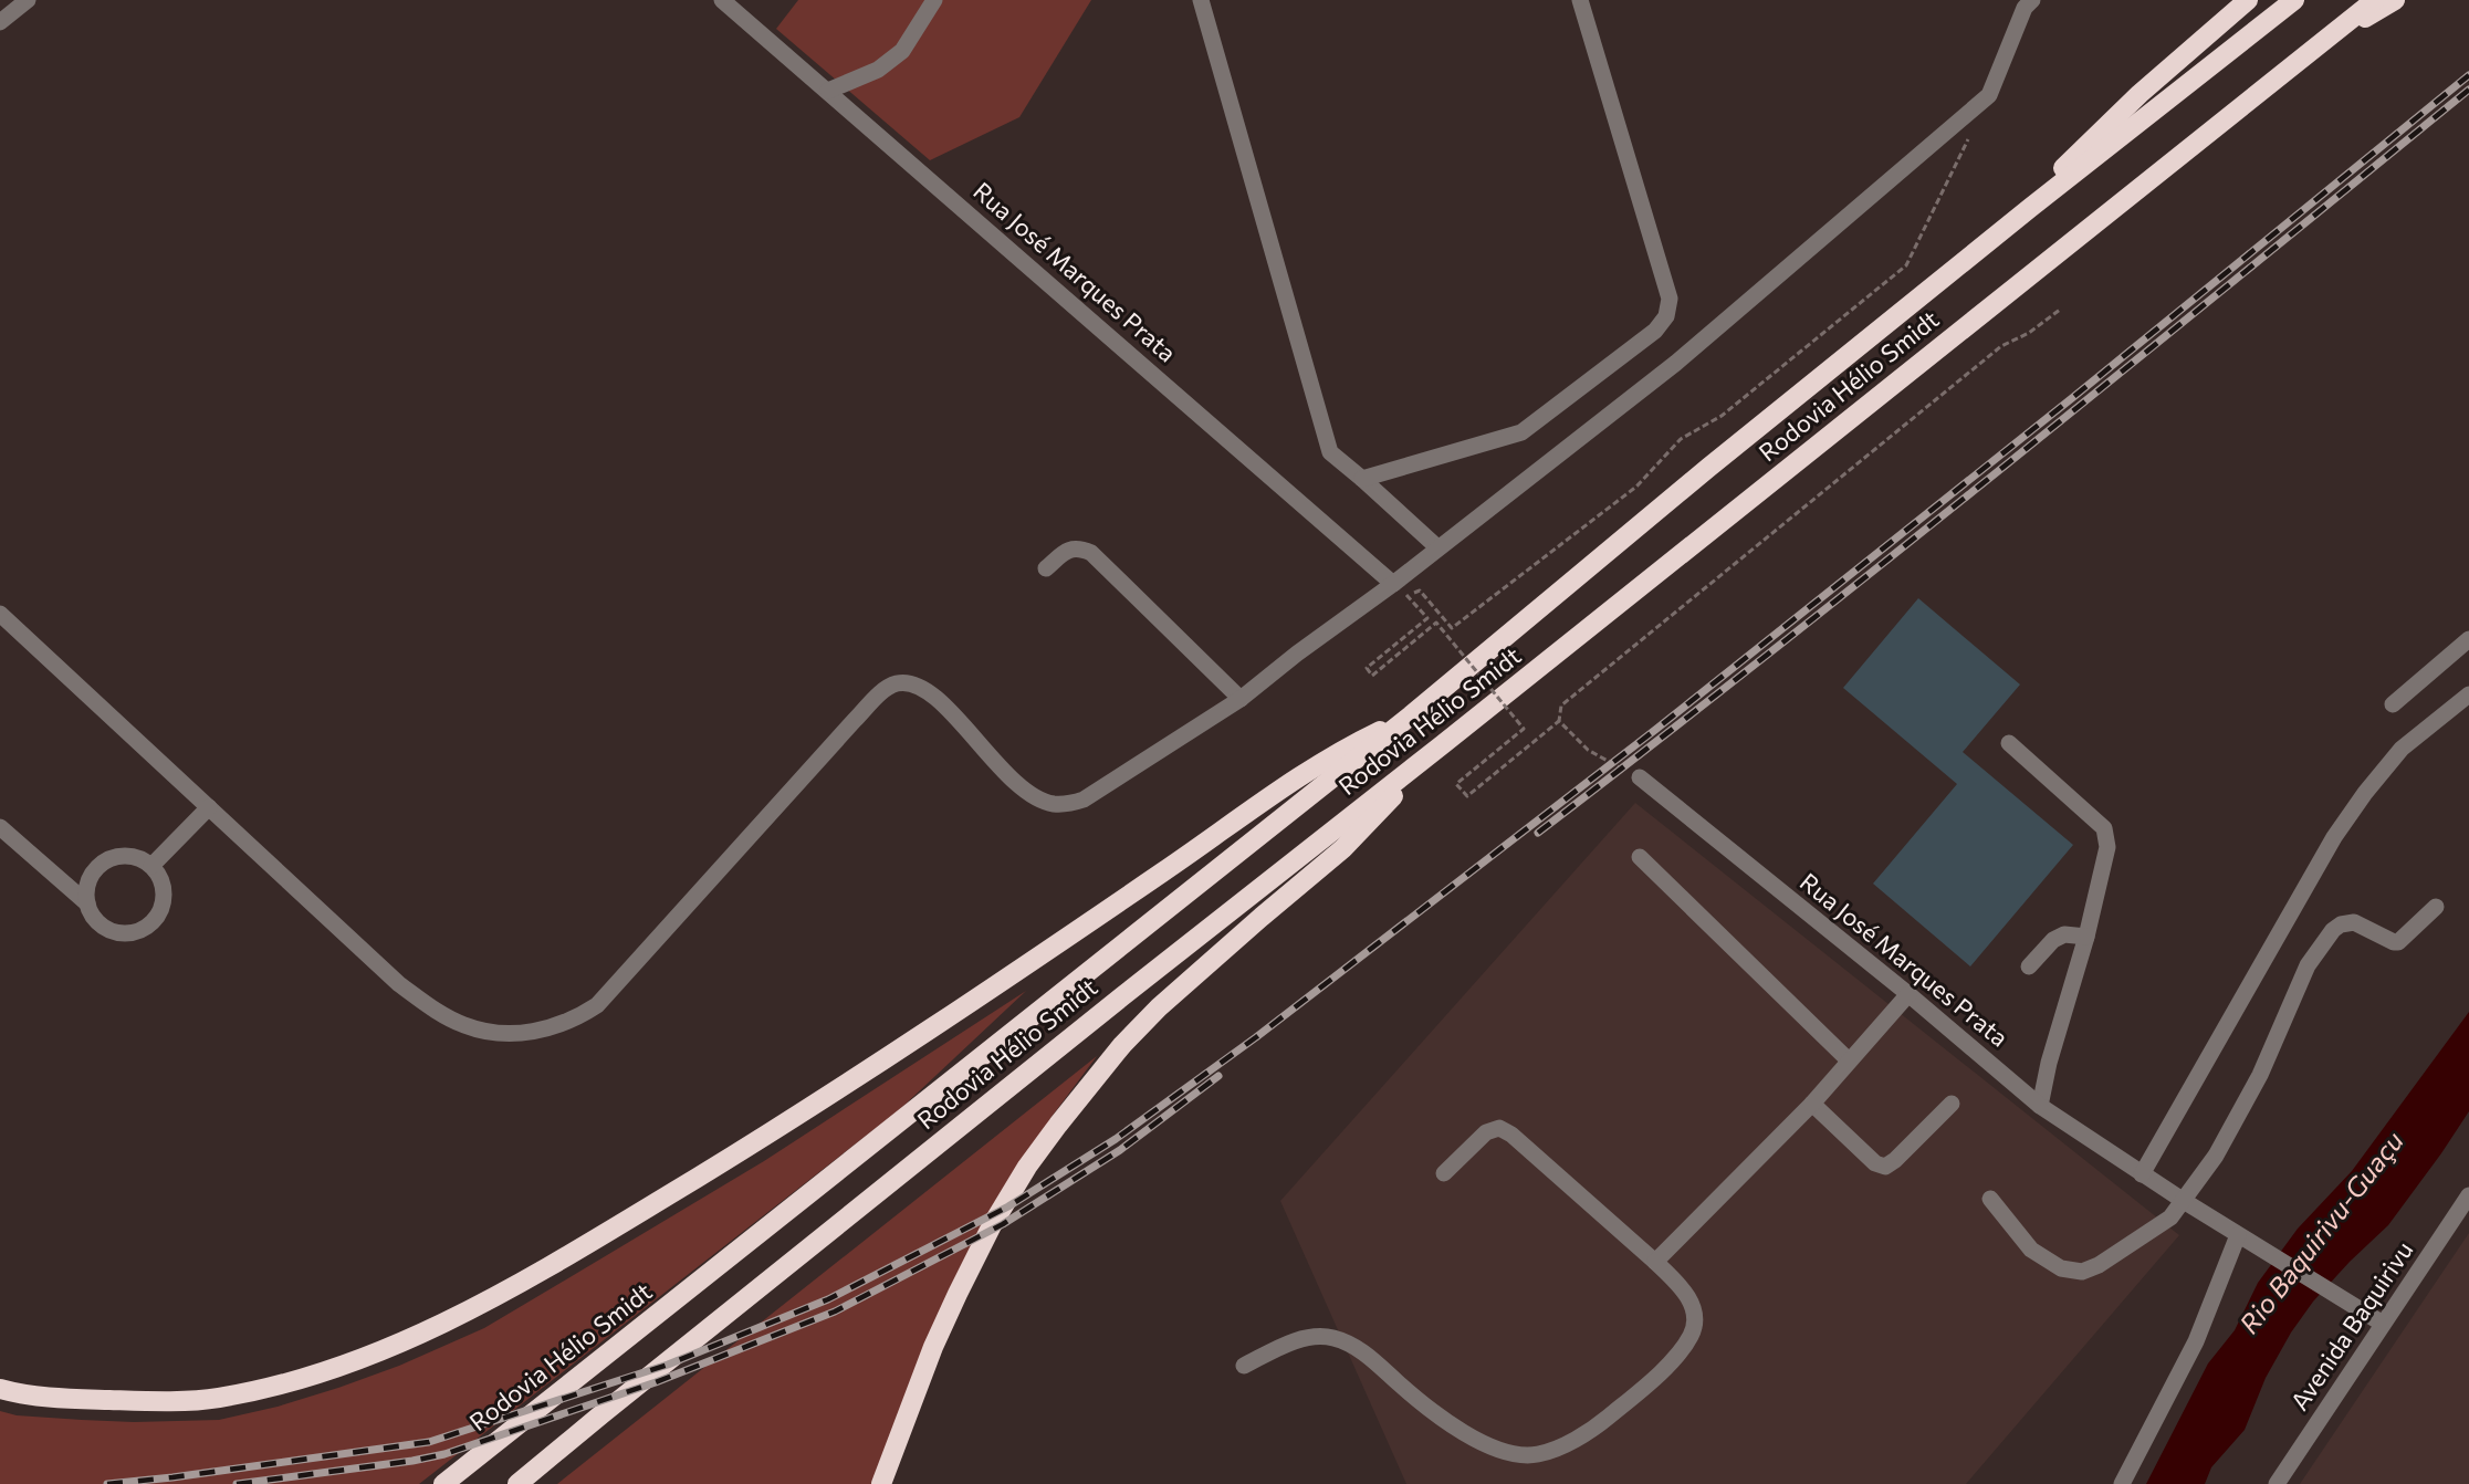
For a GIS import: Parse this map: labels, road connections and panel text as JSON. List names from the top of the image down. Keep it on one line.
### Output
{"streets":{"highway":["Rodovia Hélio Smidt"],"street":["Rua José Marques Prata","Avenida Baquirivu"]},"crossings":[["Rua José Marques Prata","Avenida Baquirivu"]],"water":["Rio Baquirivu-Guaçu"]}
